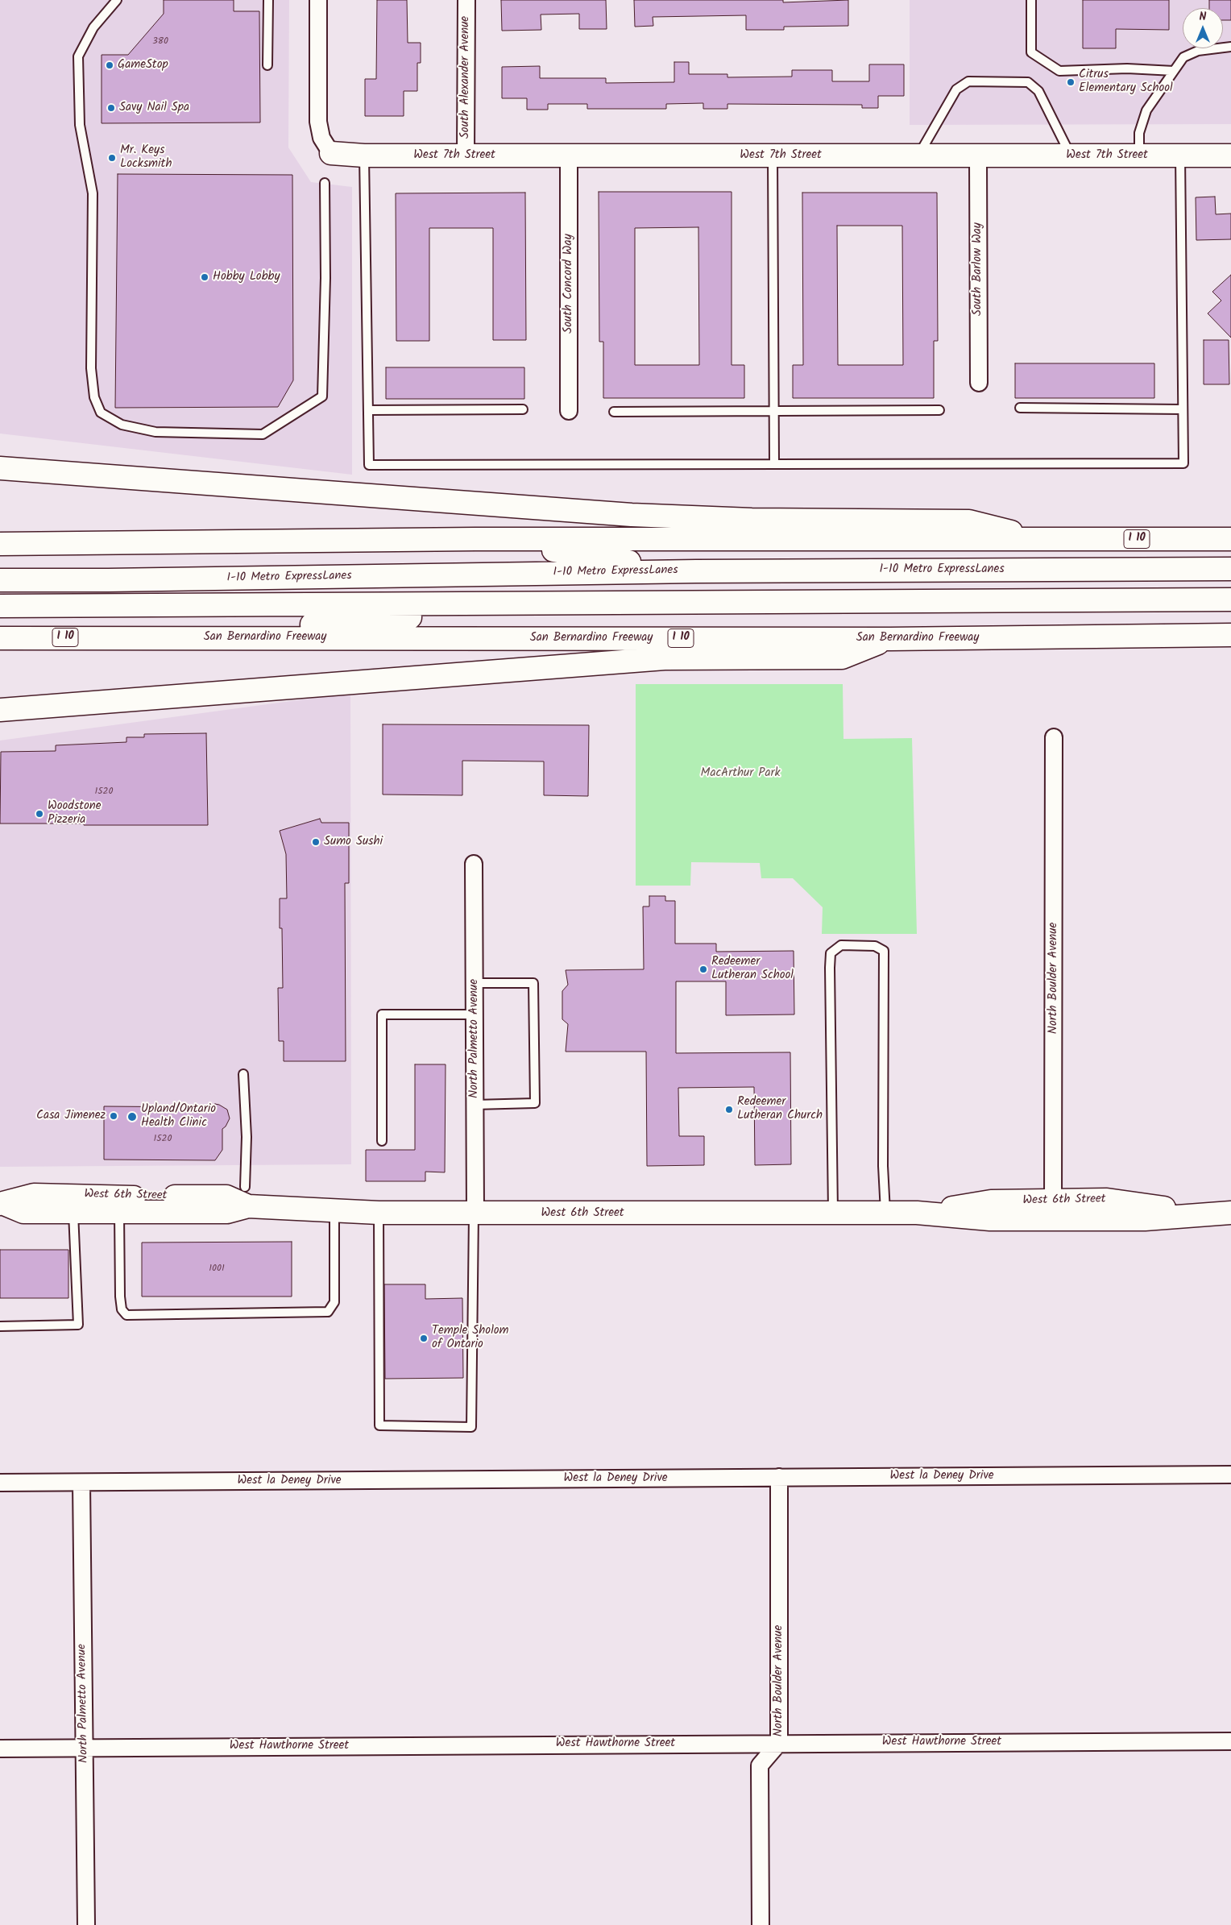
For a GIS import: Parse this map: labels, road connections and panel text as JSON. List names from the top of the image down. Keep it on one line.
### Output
{"streets":{"main road":["West 7th Street","I 10","I-10 Metro ExpressLanes","San Bernardino Freeway","West 6th Street"],"street":["South Alexander Avenue","South Barlow Way","South Concord Way","North Boulder Avenue","North Palmetto Avenue","West la Deney Drive","West Hawthorne Street"]},"crossings":[["South Alexander Avenue","West 7th Street"],["West 7th Street","South Barlow Way"],["West 7th Street","South Concord Way"],["North Boulder Avenue","West 6th Street"],["North Boulder Avenue","West la Deney Drive"],["North Boulder Avenue","West Hawthorne Street"],["North Palmetto Avenue","West 6th Street"],["North Palmetto Avenue","West la Deney Drive"],["North Palmetto Avenue","West Hawthorne Street"]],"parks":["MacArthur Park"],"places":["GameStop","Citrus Elementary School","Savy Nail Spa","Mr. Keys Locksmith","Hobby Lobby","Woodstone Pizzeria","Sumo Sushi","Redeemer Lutheran School","Redeemer Lutheran Church","Casa Jimenez","Upland/Ontario Health Clinic","Temple Sholom of Ontario"],"house_numbers":["380","1520","1520","1001"],"north":"top"}
